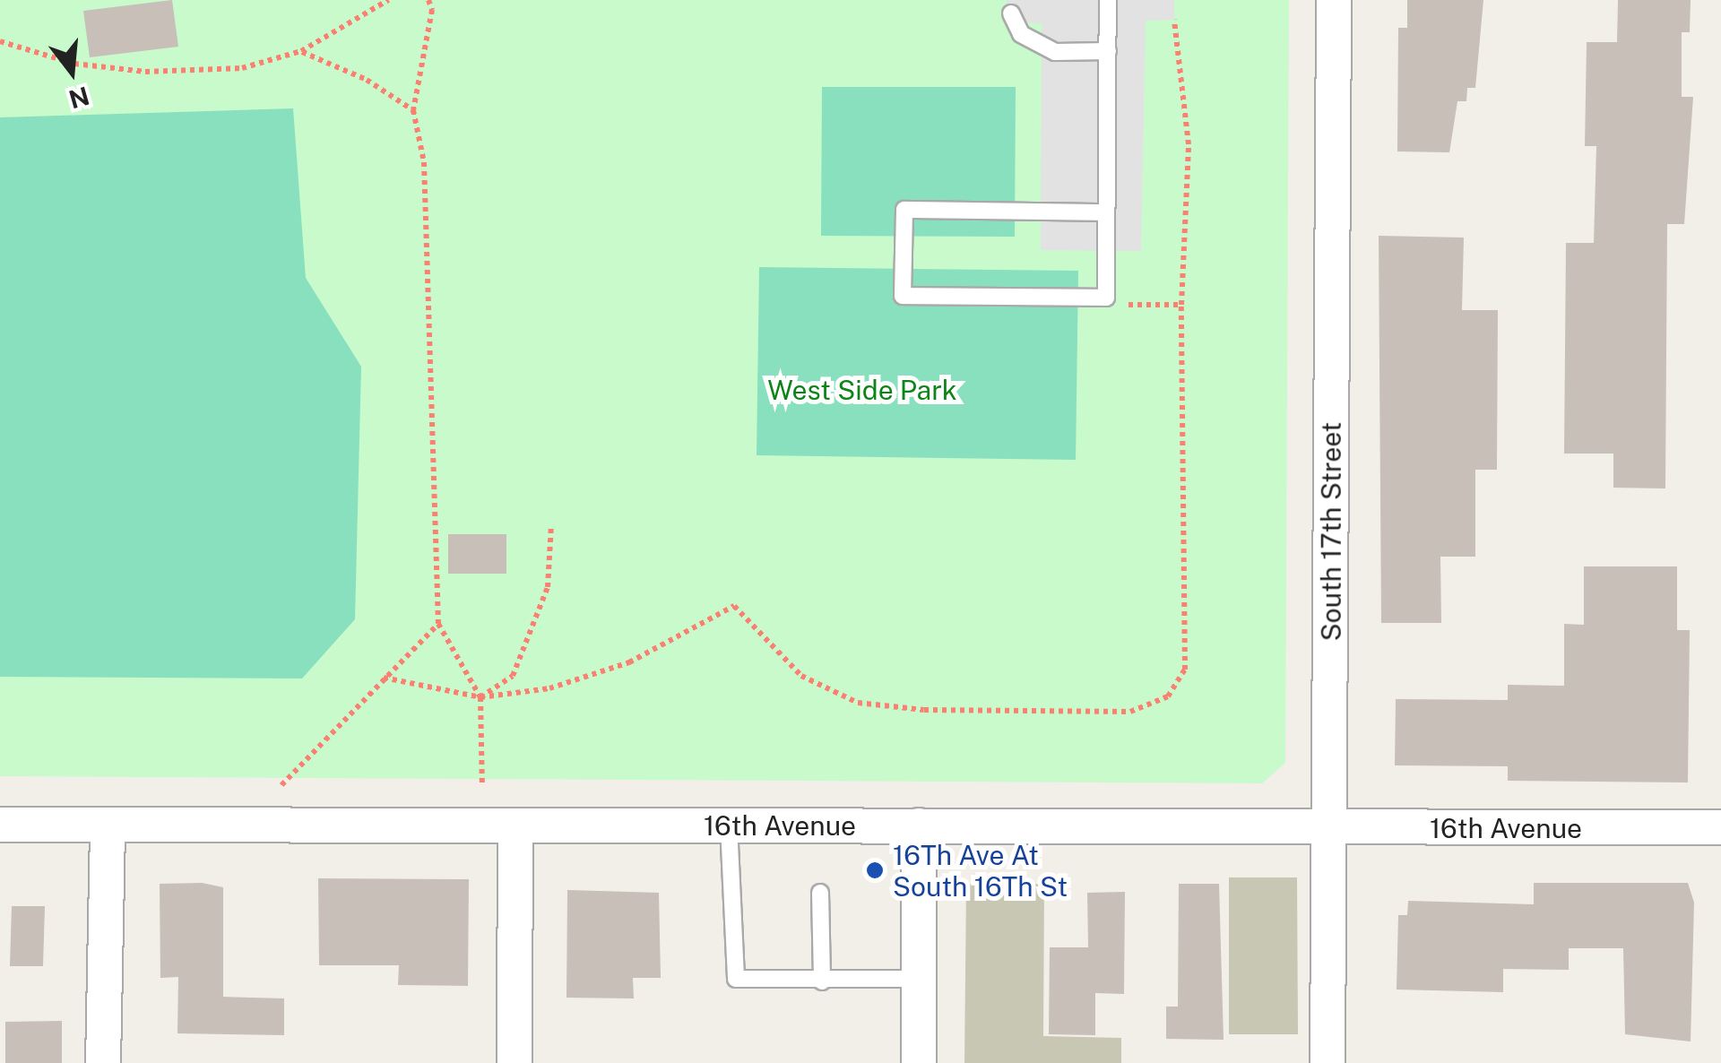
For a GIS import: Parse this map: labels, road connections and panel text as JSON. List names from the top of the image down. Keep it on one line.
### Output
{"streets":{"street":["South 17th Street","16th Avenue"]},"crossings":[["South 17th Street","16th Avenue"]],"parks":["West Side Park"],"places":["16Th Ave At South 16Th St"],"north":"bottom"}
